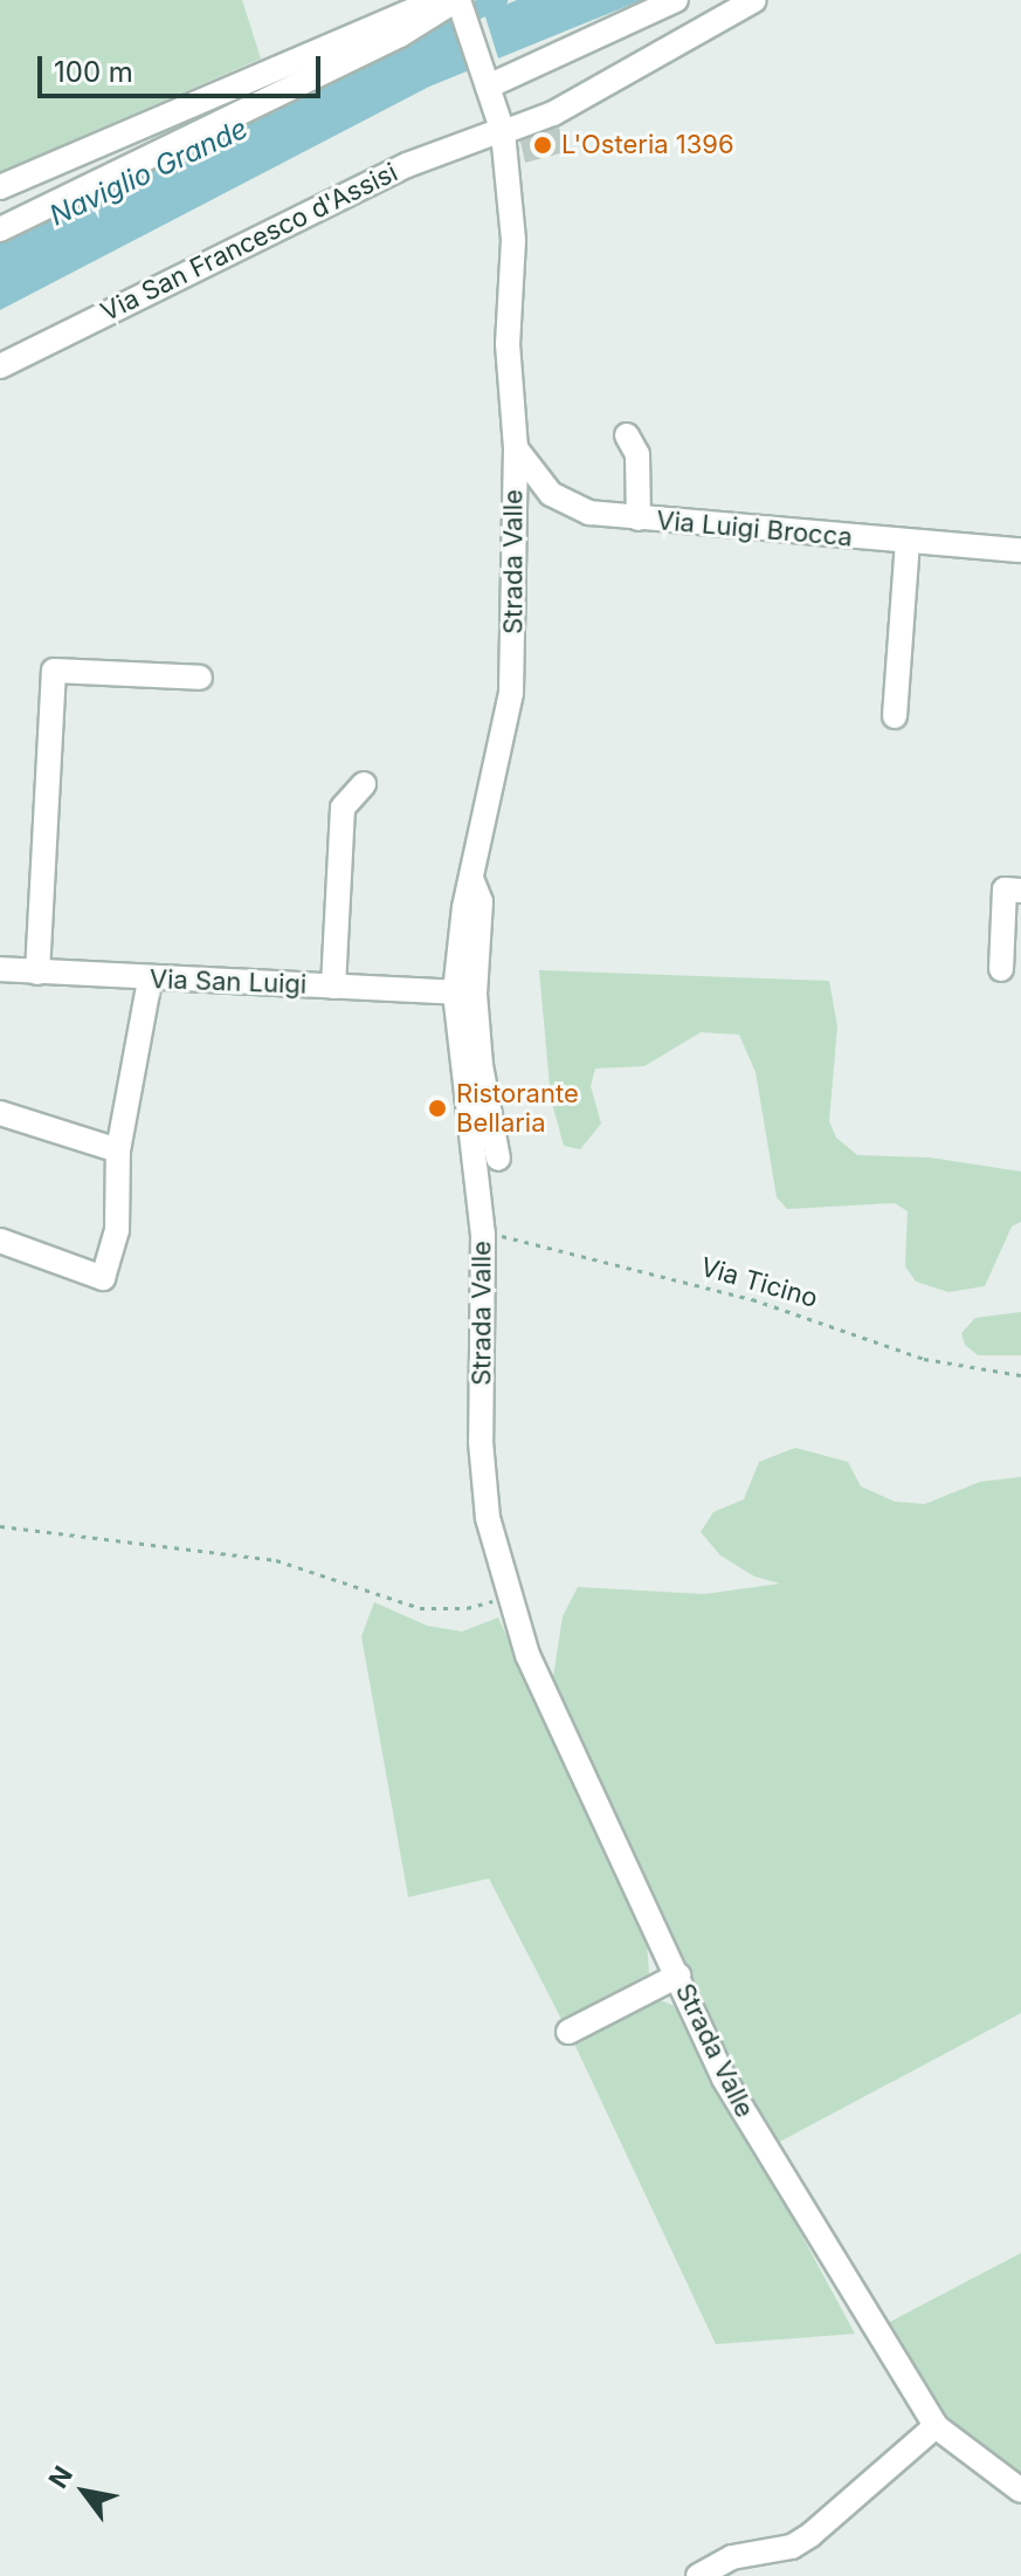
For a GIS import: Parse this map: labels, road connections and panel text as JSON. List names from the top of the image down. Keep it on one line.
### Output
{"streets":{"street":["Via San Francesco d'Assisi","Via Luigi Brocca","Strada Valle","Via San Luigi"],"path":["Via Ticino"]},"crossings":[["Via San Francesco d'Assisi","Strada Valle"],["Via Luigi Brocca","Strada Valle"],["Strada Valle","Via San Luigi"],["Strada Valle","Via Ticino"]],"water":["Naviglio Grande"],"places":["L'Osteria 1396","Ristorante Bellaria"],"scale_bar":"100 m","north":"top left"}
